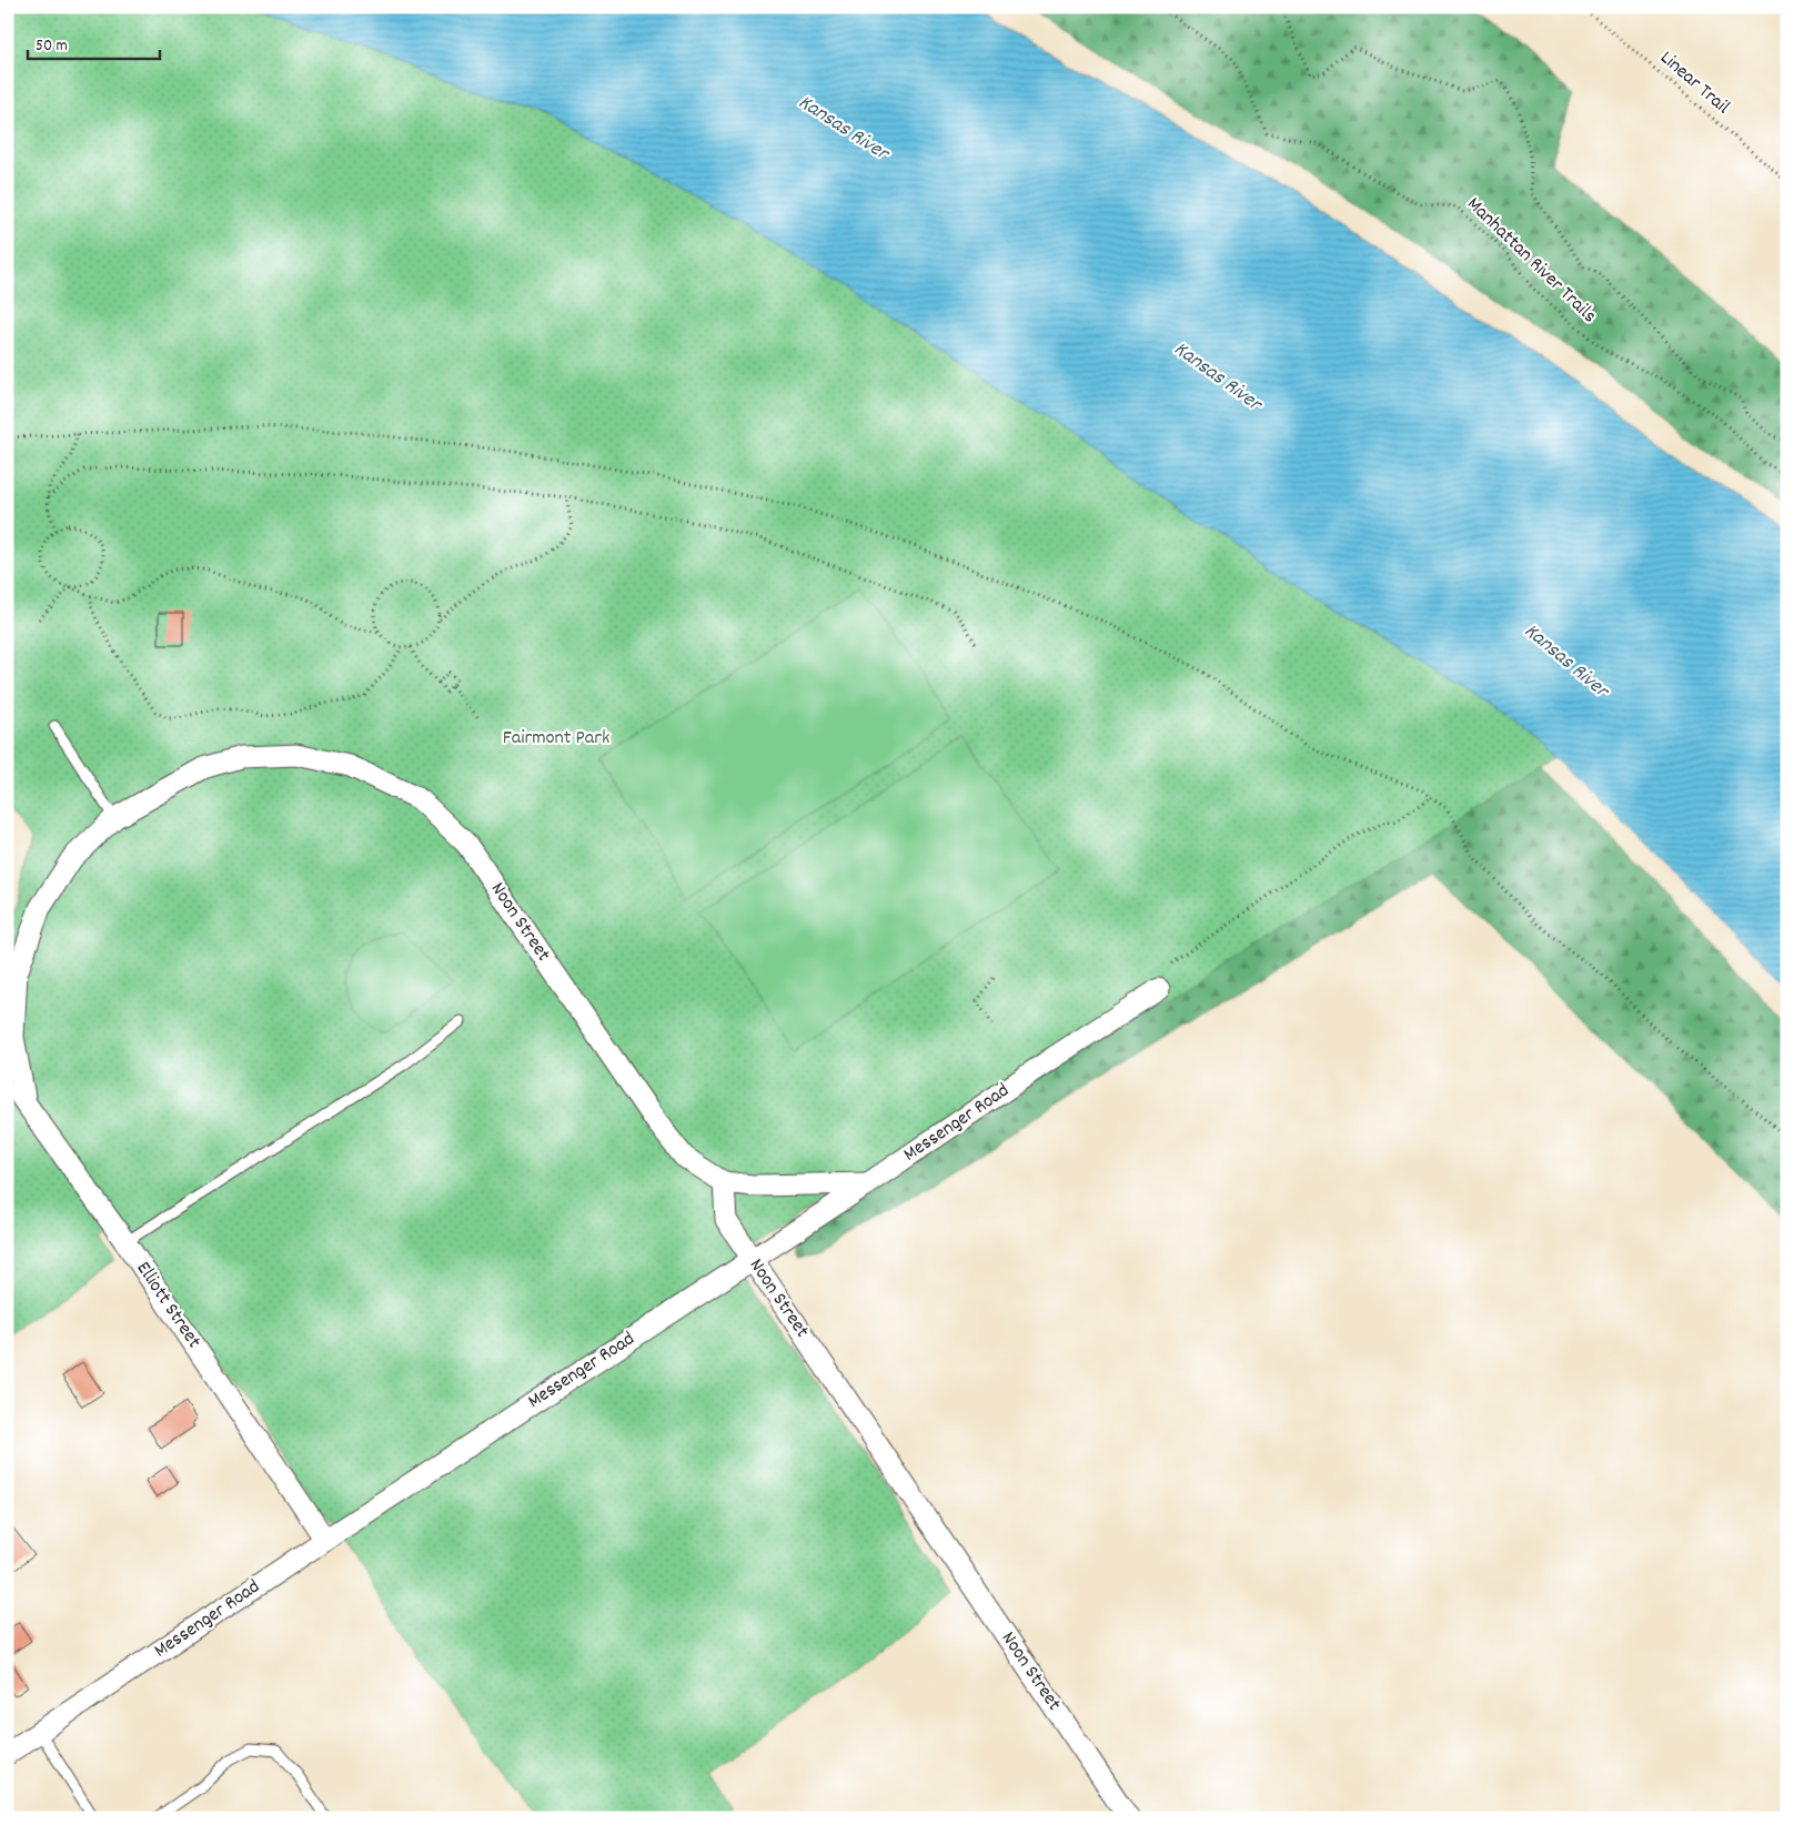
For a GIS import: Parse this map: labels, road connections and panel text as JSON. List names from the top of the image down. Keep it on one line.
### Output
{"streets":{"street":["Noon Street","Messenger Road","Elliott Street"],"path":["Linear Trail","Manhattan River Trails"]},"crossings":[["Noon Street","Messenger Road"],["Noon Street","Elliott Street"],["Messenger Road","Elliott Street"]],"water":["Kansas River"],"parks":["Fairmont Park"],"scale_bar":"50 m"}
